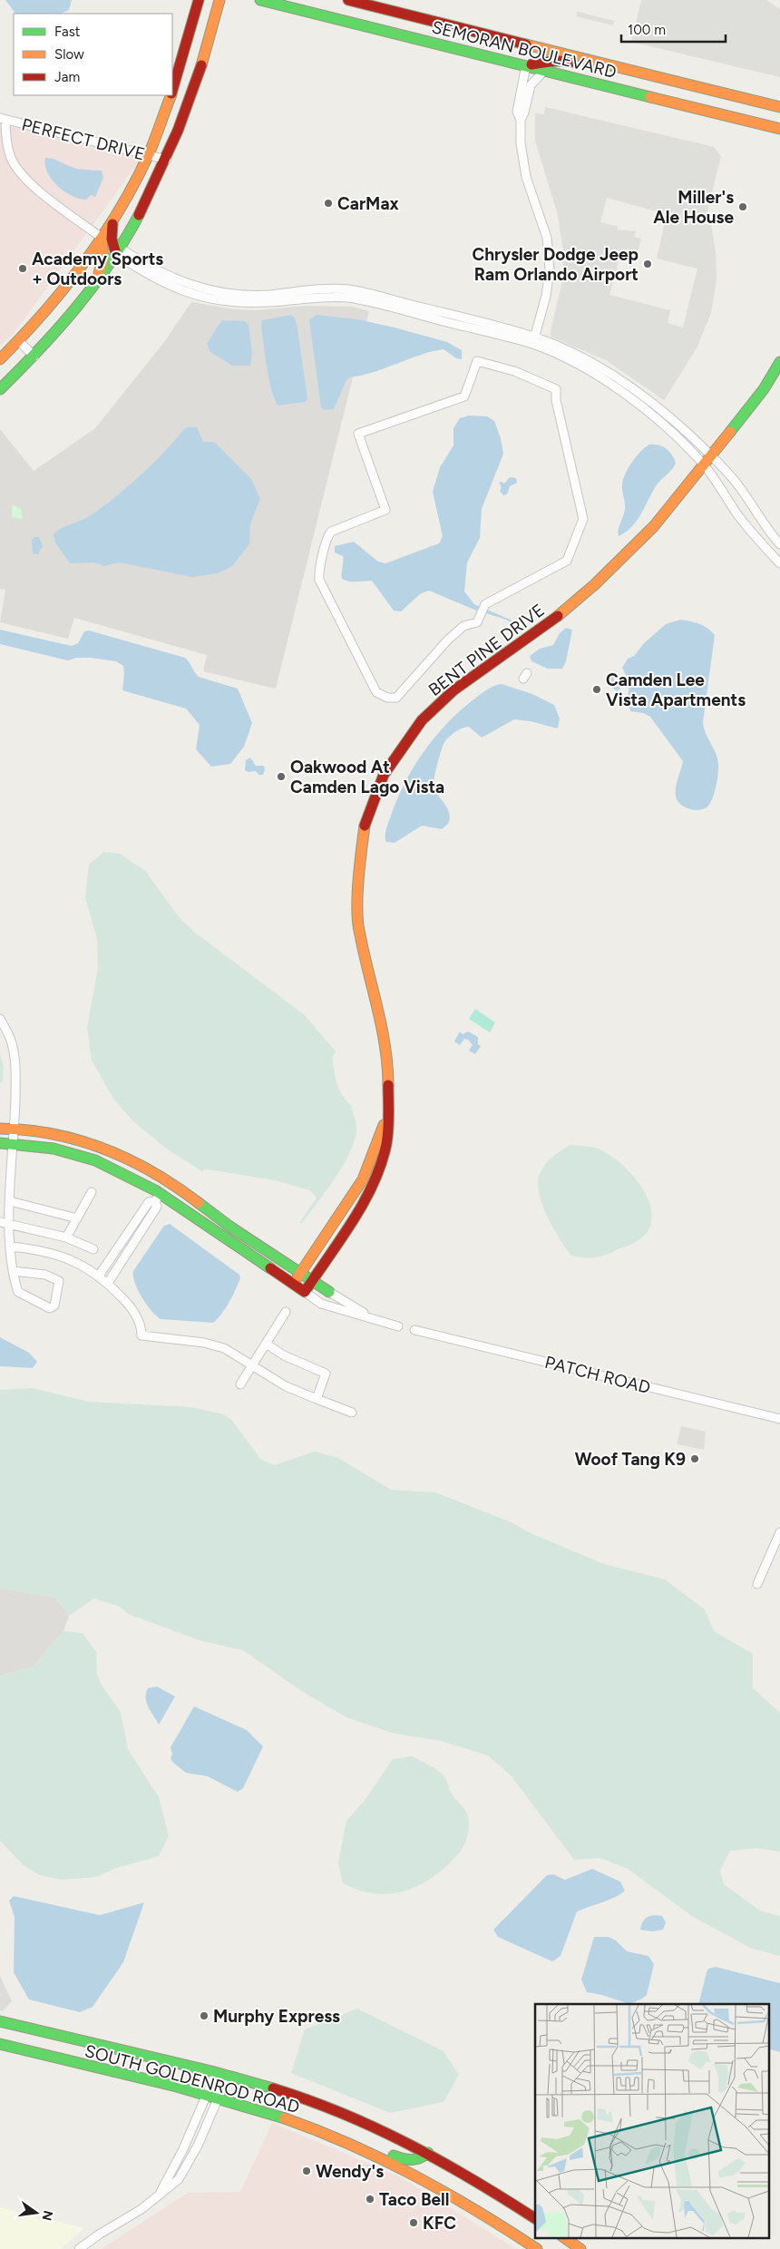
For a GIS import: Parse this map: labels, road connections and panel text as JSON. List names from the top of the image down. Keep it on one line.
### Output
{"streets":{"street":["SEMORAN BOULEVARD","PERFECT DRIVE","BENT PINE DRIVE","PATCH ROAD","SOUTH GOLDENROD ROAD"]},"places":["CarMax","Miller's Ale House","Chrysler Dodge Jeep Ram Orlando Airport","Academy Sports + Outdoors","Camden Lee Vista Apartments","Oakwood At Camden Lago Vista","Woof Tang K9","Murphy Express","Wendy's","Taco Bell","KFC"],"legend":["Fast","Slow","Jam"],"scale_bar":"100 m","north":"right"}
